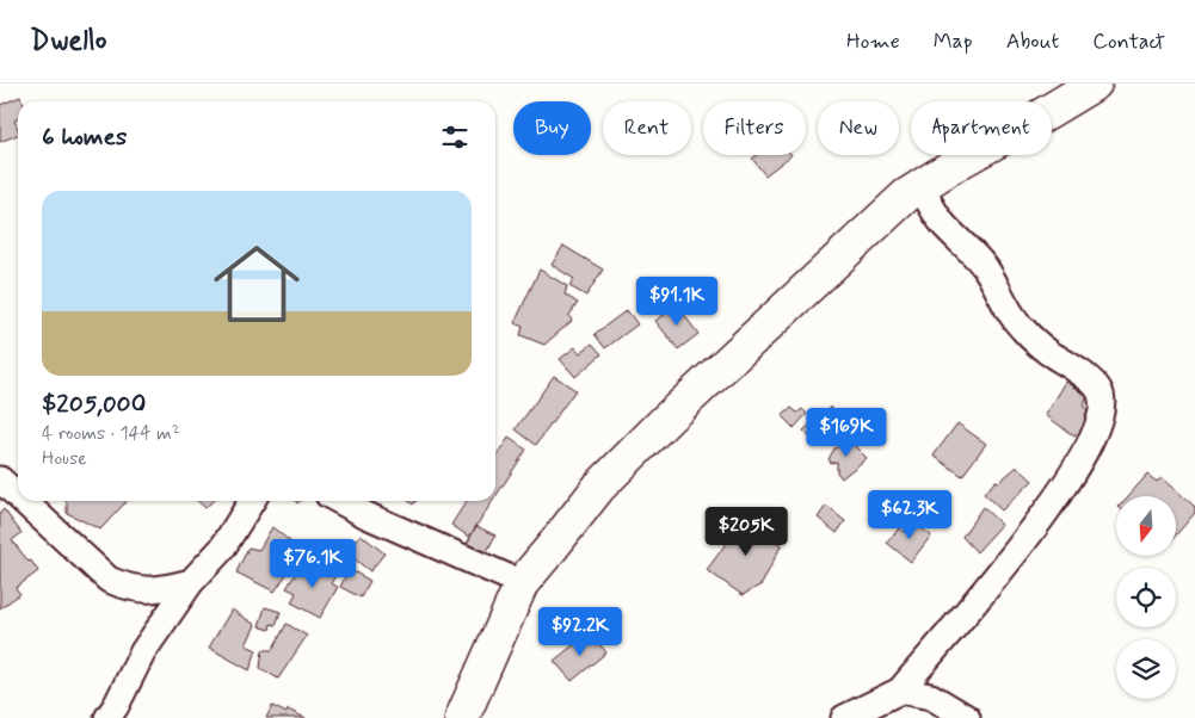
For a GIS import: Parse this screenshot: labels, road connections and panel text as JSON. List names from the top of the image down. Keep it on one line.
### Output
{"north":"bottom","page":{"header":"Dwello","nav":["Home","Map","About","Contact"],"chip":["Buy","Rent","Filters","New","Apartment"],"heading":"6 homes","list":[{"name":"$205,000","note":"4 rooms · 144 m² · House"}],"price":["$91.1K","$169K","$62.3K","$205K","$76.1K","$92.2K"]}}
